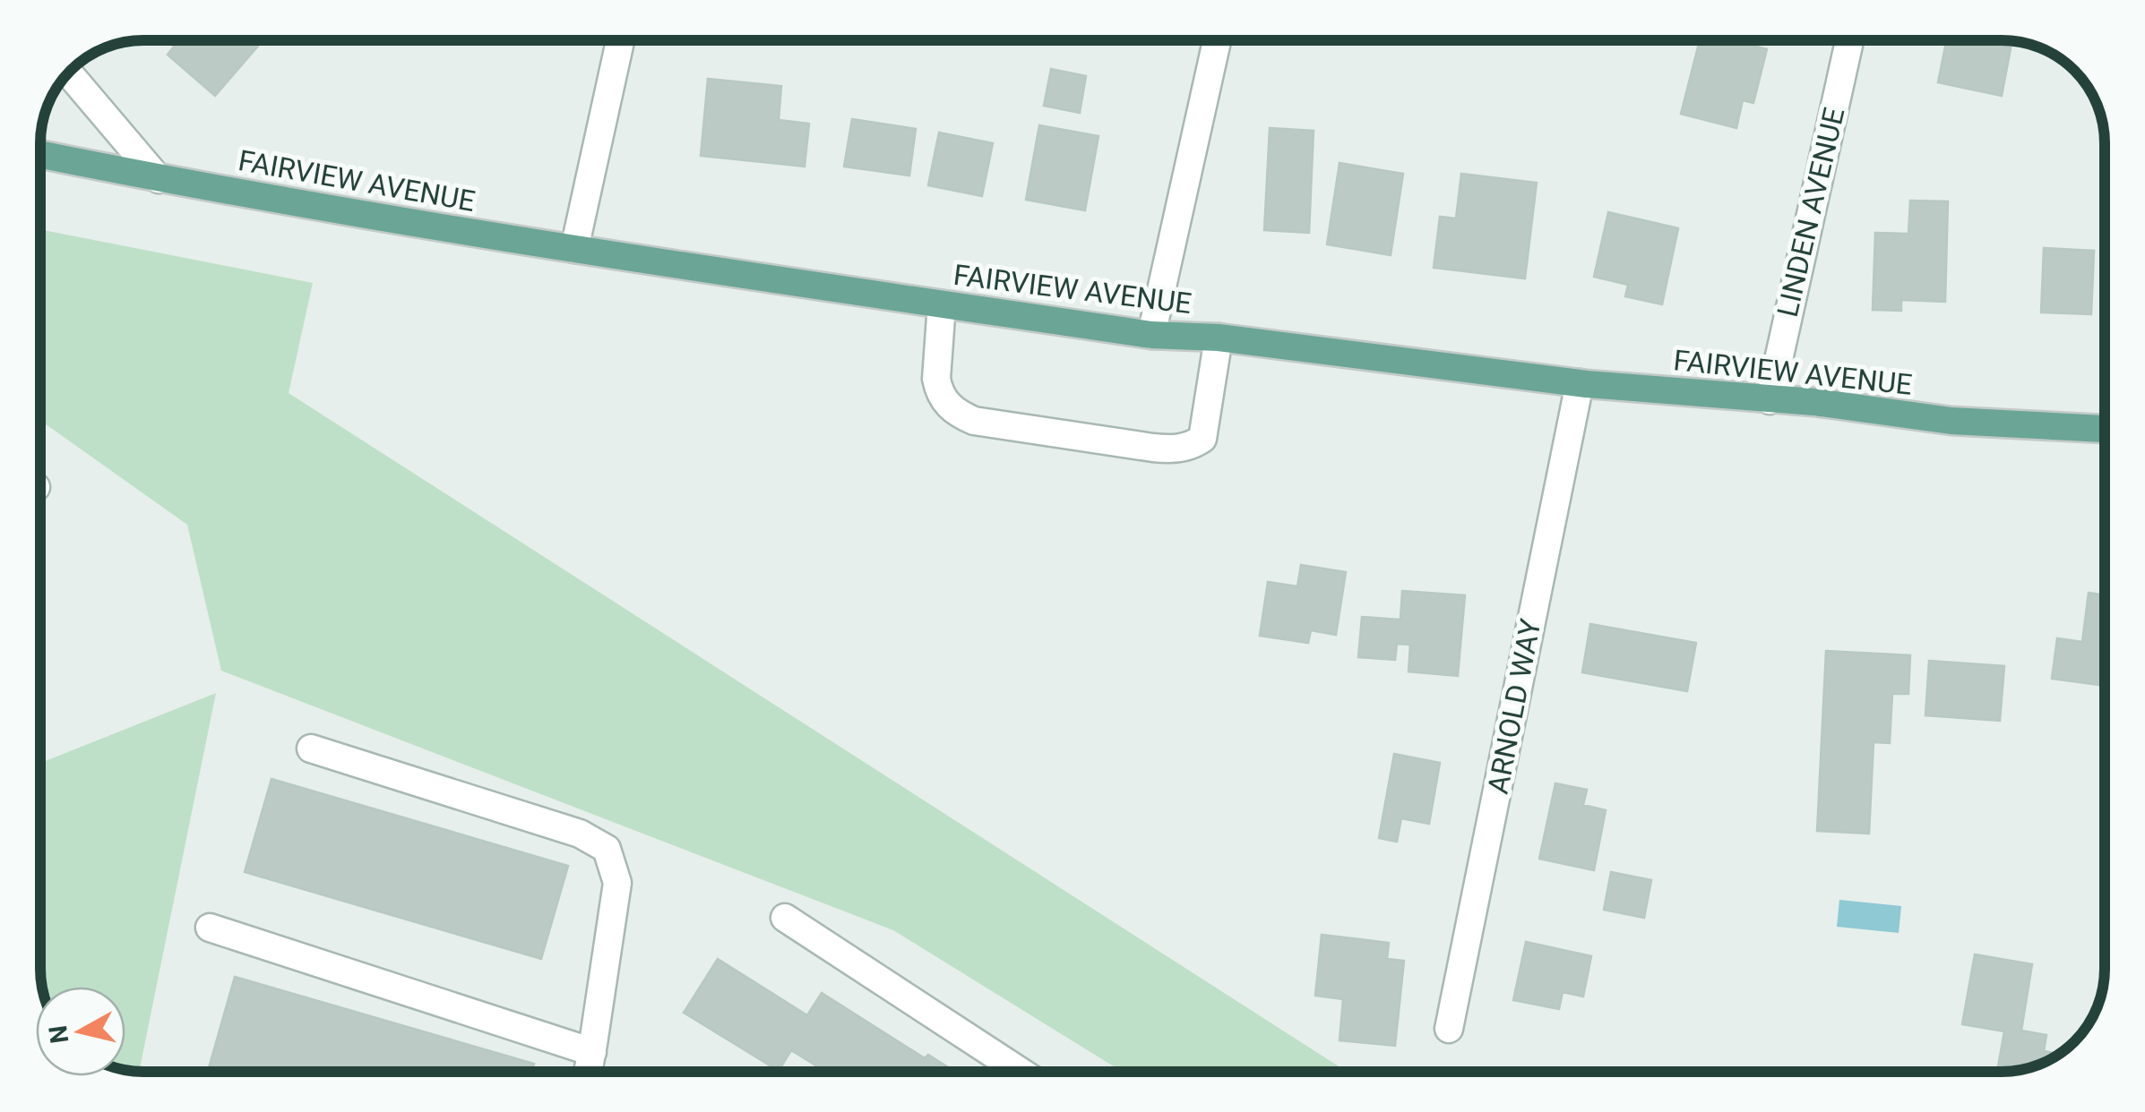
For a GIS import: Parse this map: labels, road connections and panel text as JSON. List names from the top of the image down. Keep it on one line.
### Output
{"streets":{"main road":["FAIRVIEW AVENUE"],"street":["LINDEN AVENUE","ARNOLD WAY"]},"crossings":[["FAIRVIEW AVENUE","LINDEN AVENUE"],["FAIRVIEW AVENUE","ARNOLD WAY"]],"north":"left"}
